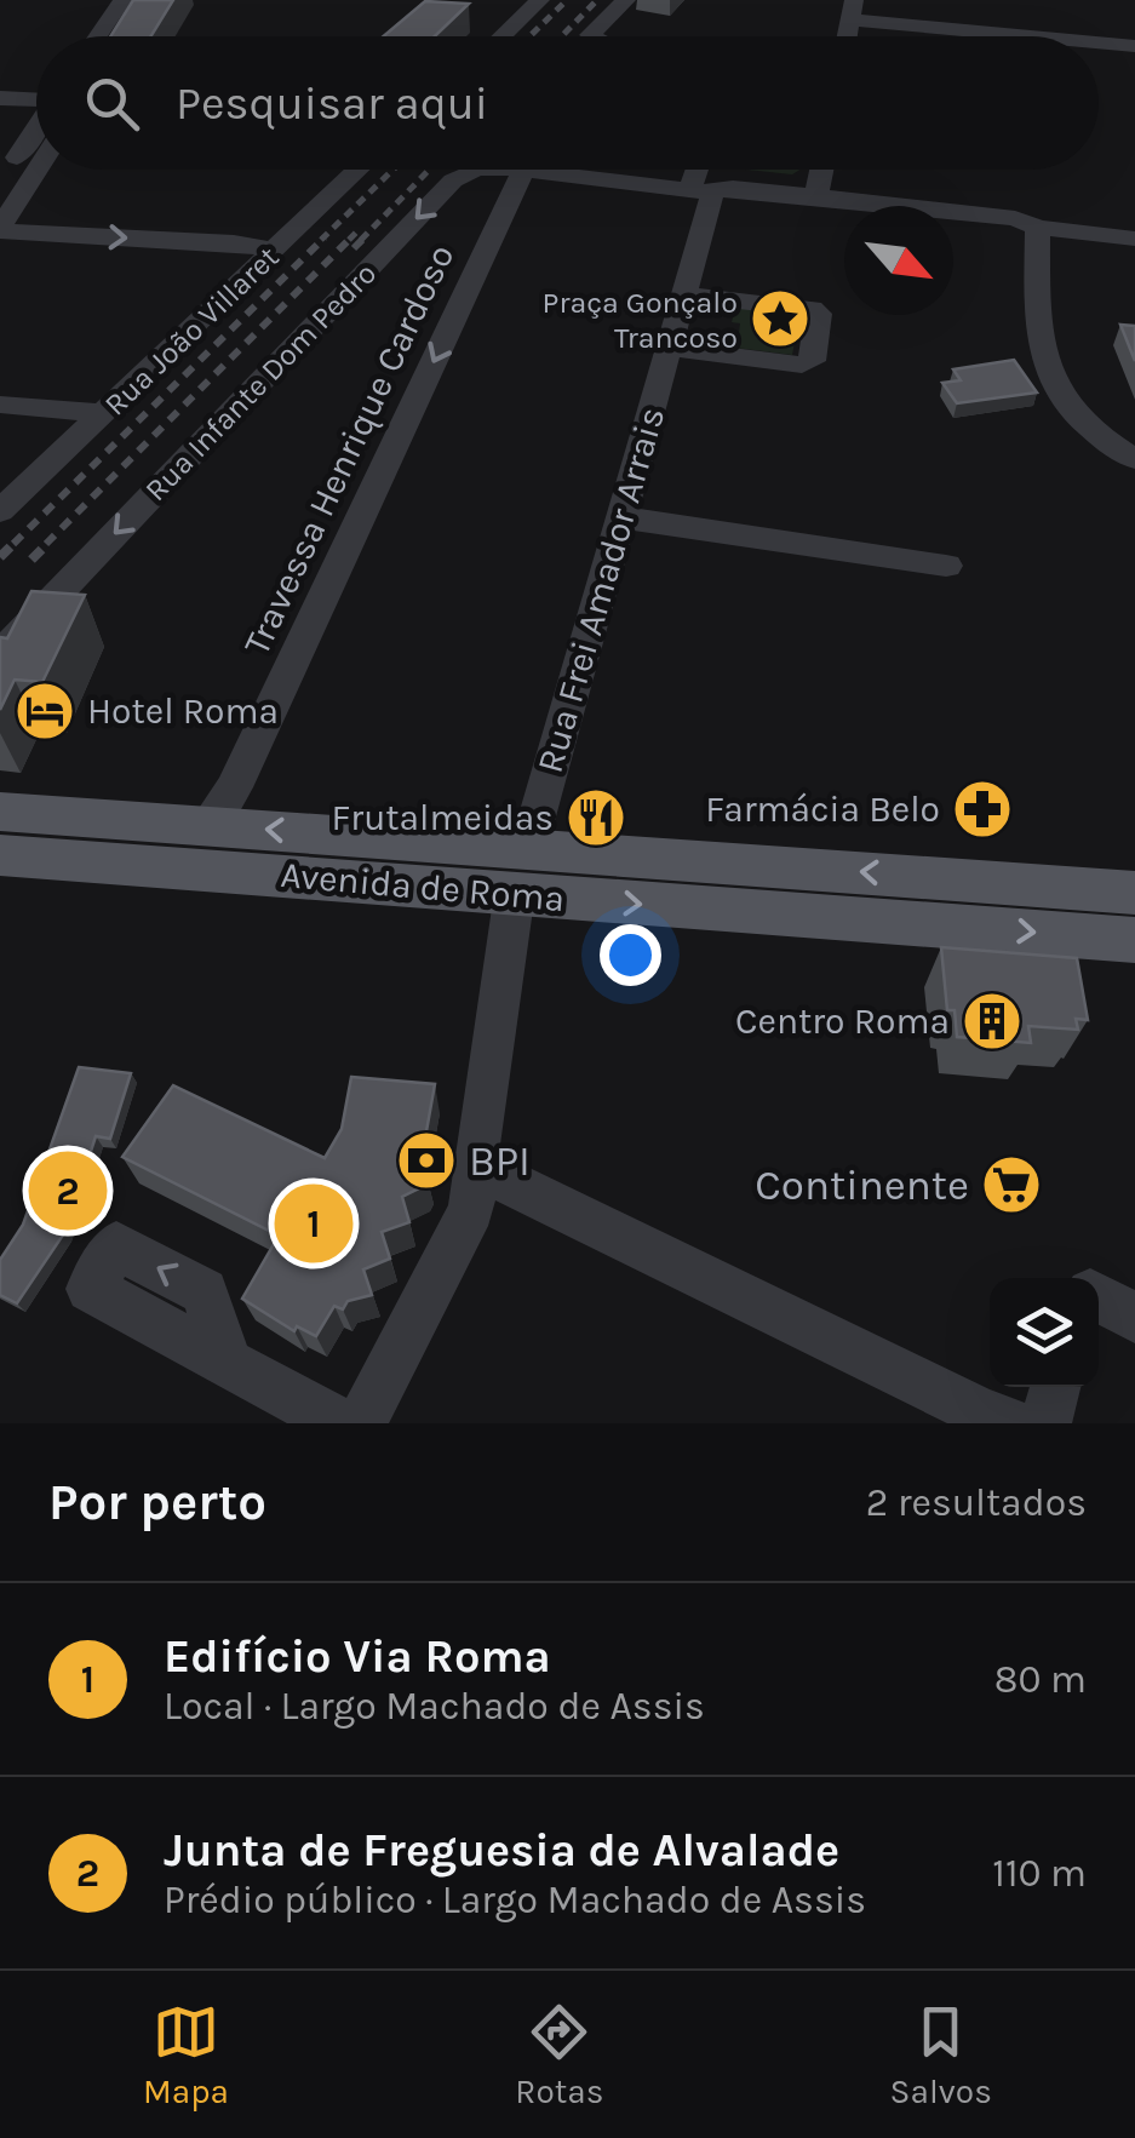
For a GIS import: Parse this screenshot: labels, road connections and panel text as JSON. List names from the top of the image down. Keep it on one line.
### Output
{"streets":{"main road":["Avenida de Roma"],"street":["Rua João Villaret","Rua Infante Dom Pedro","Travessa Henrique Cardoso","Rua Frei Amador Arrais"]},"crossings":[["Rua Infante Dom Pedro","Rua Frei Amador Arrais"],["Travessa Henrique Cardoso","Avenida de Roma"],["Rua Frei Amador Arrais","Avenida de Roma"]],"one_way":["Rua Infante Dom Pedro","Travessa Henrique Cardoso"],"places":{"place":["Praça Gonçalo Trancoso"],"hotel":["Hotel Roma"],"pharmacy":["Farmácia Belo"],"restaurant":["Frutalmeidas"],"building":["Centro Roma"],"bank":["BPI"],"supermarket":["Continente"]},"north":"bottom right","page":{"search":"Pesquisar aqui","pins":["2","1"],"heading":["Por perto","2 resultados"],"list":[{"mark":"1","name":"Edifício Via Roma","note":"Local · Largo Machado de Assis","value":"80 m"},{"mark":"2","name":"Junta de Freguesia de Alvalade","note":"Prédio público · Largo Machado de Assis","value":"110 m"}],"nav":["Mapa","Rotas","Salvos"]}}
